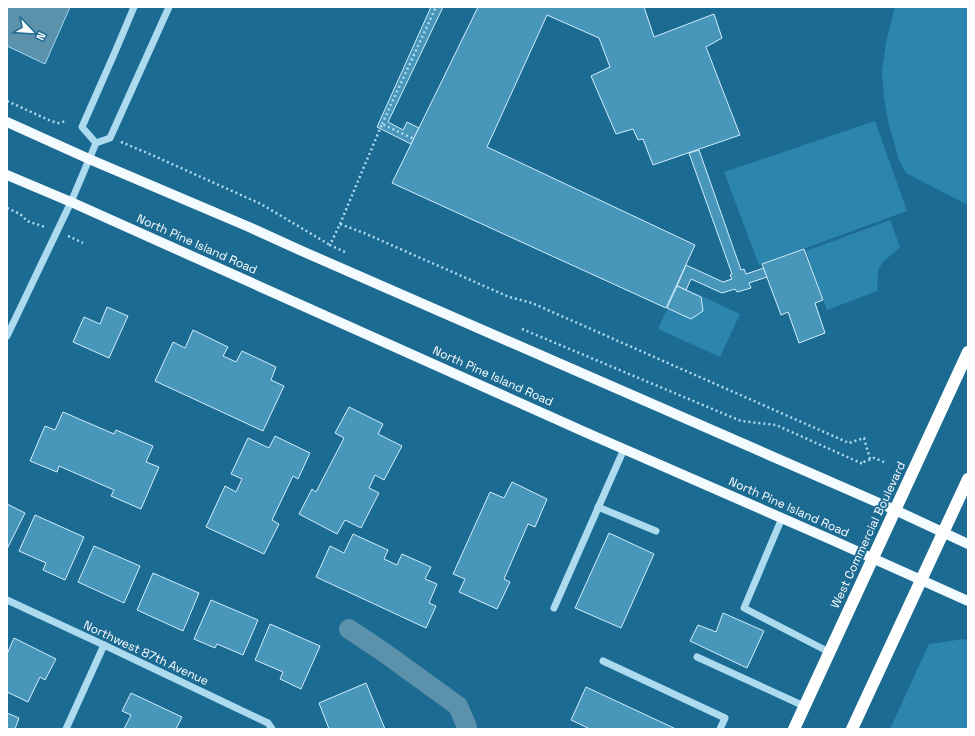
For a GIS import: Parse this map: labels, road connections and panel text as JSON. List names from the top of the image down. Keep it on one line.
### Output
{"streets":{"highway":["West Commercial Boulevard"],"main road":["North Pine Island Road"],"street":["Northwest 87th Avenue"]},"crossings":[["North Pine Island Road","West Commercial Boulevard"]],"north":"bottom right"}
